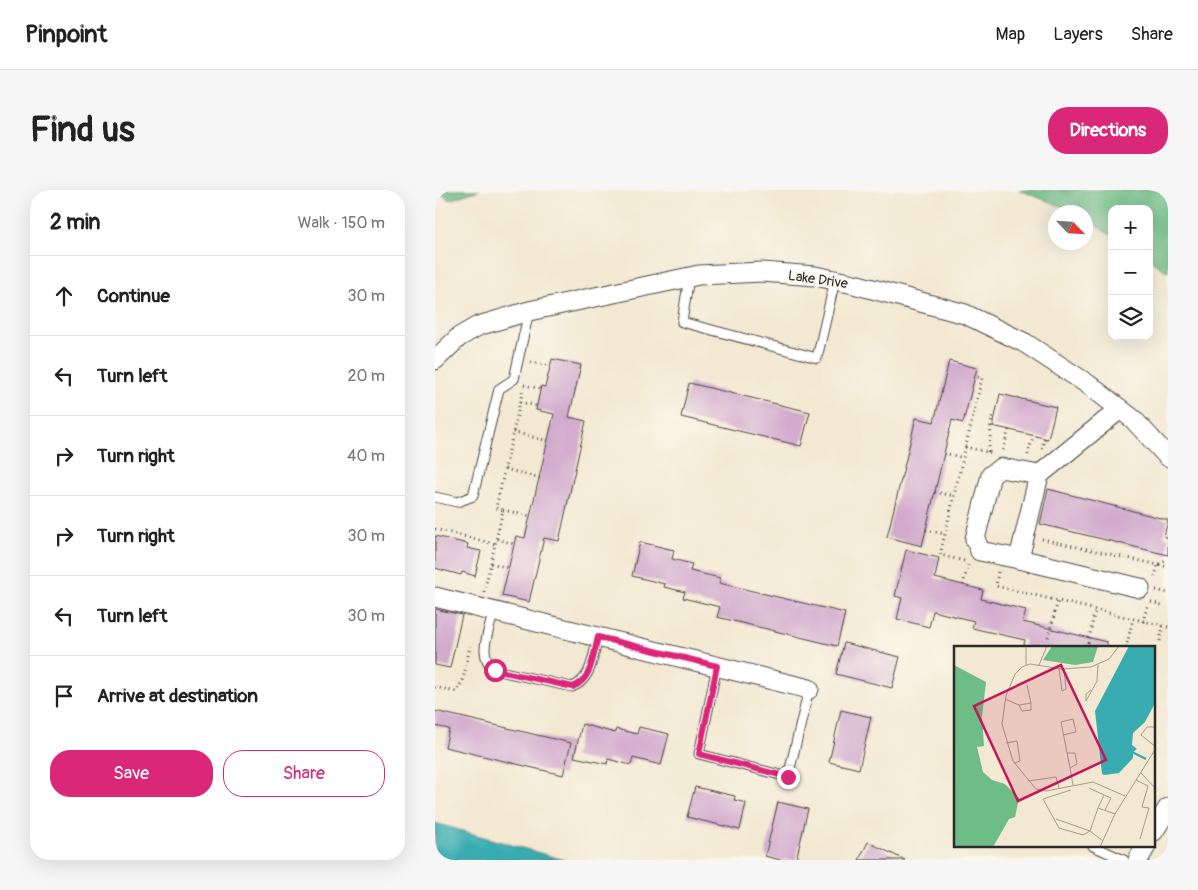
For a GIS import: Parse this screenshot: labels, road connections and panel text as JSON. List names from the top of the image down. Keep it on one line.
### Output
{"streets":{"street":["Lake Drive"]},"north":"bottom right","page":{"header":"Pinpoint","nav":["Map","Layers","Share"],"buttons":["Directions",["Save","Share"]],"title":"Find us","heading":["2 min","Walk · 150 m"],"map_buttons":["+","−"],"list":[["Continue","30 m"],["Turn left","20 m"],["Turn right","40 m"],["Turn right","30 m"],["Turn left","30 m"],"Arrive at destination"]}}
